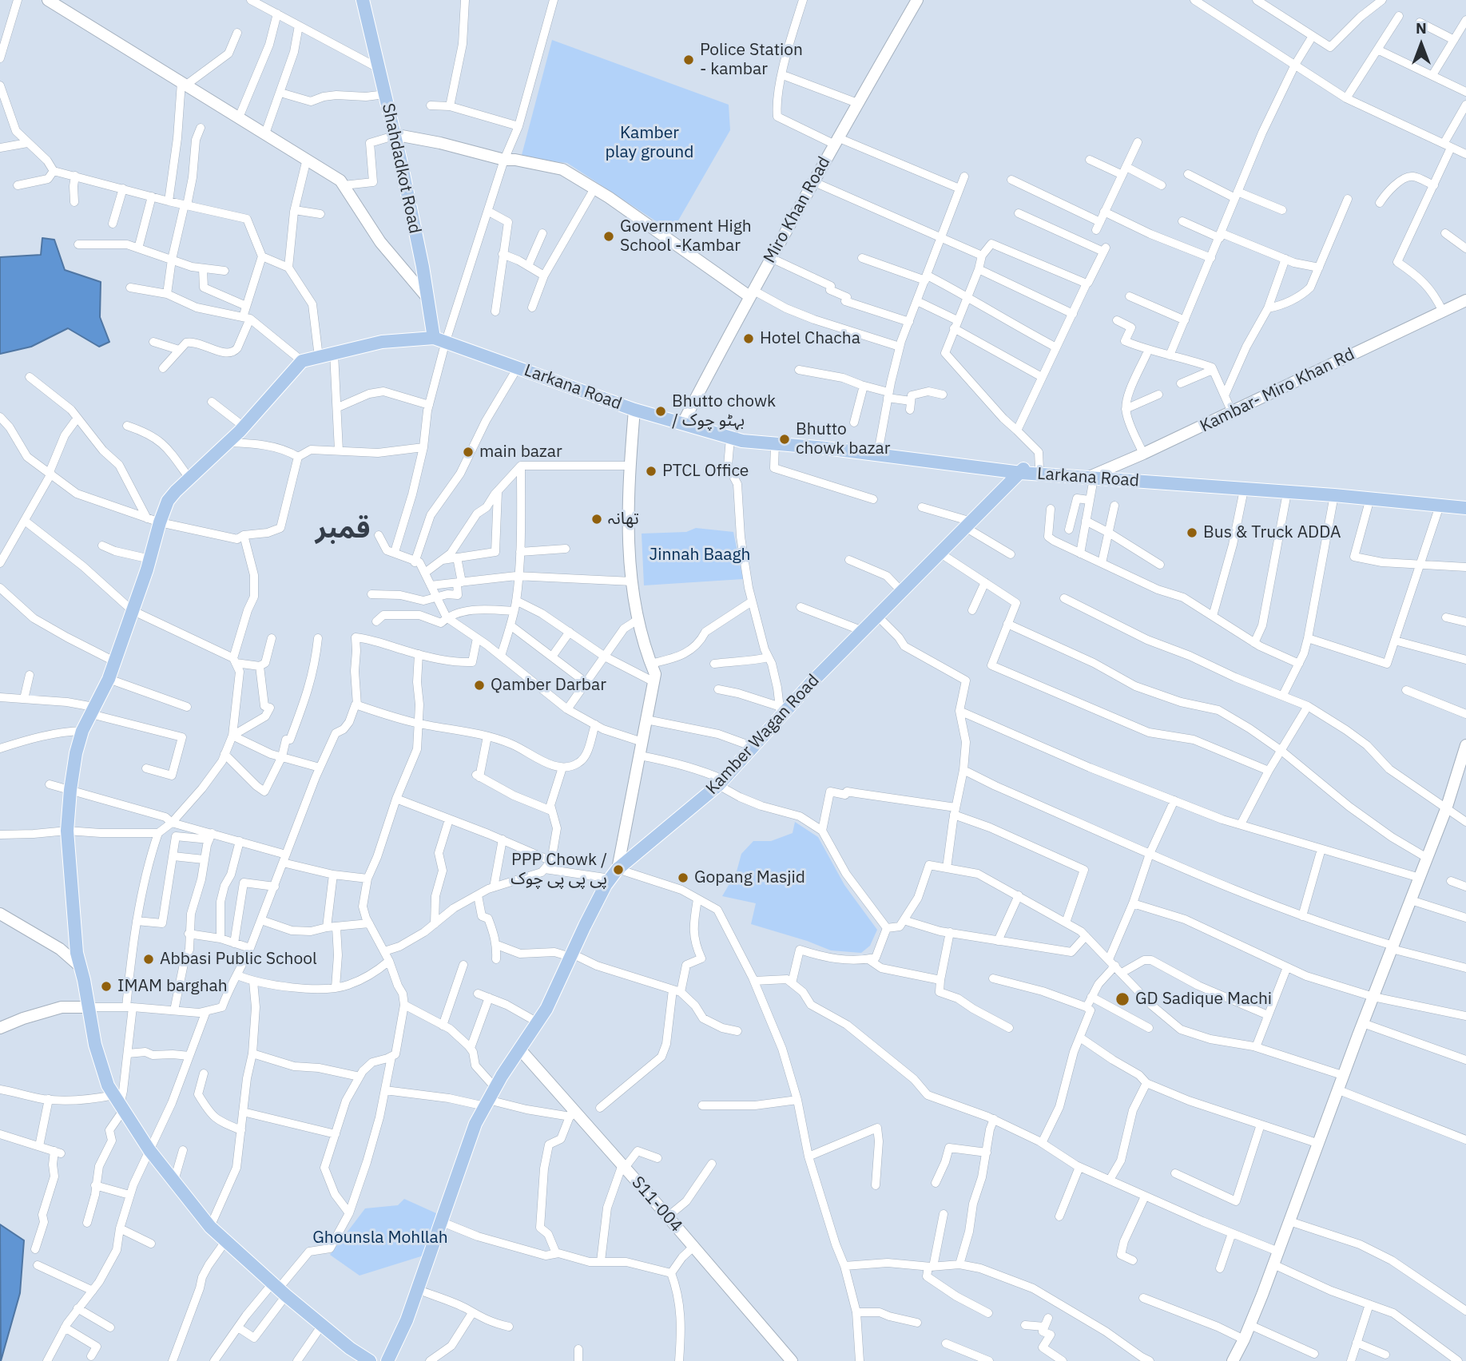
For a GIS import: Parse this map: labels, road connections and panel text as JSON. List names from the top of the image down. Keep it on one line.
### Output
{"streets":{"main road":["Shahdadkot Road","Larkana Road","Kamber Wagan Road"],"street":["Miro Khan Road","Kambar- Miro Khan Rd","S11-004"]},"crossings":[["Shahdadkot Road","Larkana Road"],["Miro Khan Road","Larkana Road"],["Larkana Road","Kambar- Miro Khan Rd"],["Larkana Road","Kamber Wagan Road"],["Kamber Wagan Road","S11-004"]],"districts":["قمبر"],"parks":["Kamber play ground","Jinnah Baagh","Ghounsla Mohllah"],"places":["Police Station - kambar","Government High School -Kambar","Hotel Chacha","Bhutto chowk / بہٹو چوک","Bhutto chowk bazar","main bazar","PTCL Office","تھانہ","Bus & Truck ADDA","Qamber Darbar","PPP Chowk / پی پی پی چوک","Gopang Masjid","Abbasi Public School","IMAM barghah","GD Sadique Machi"],"north":"top"}
